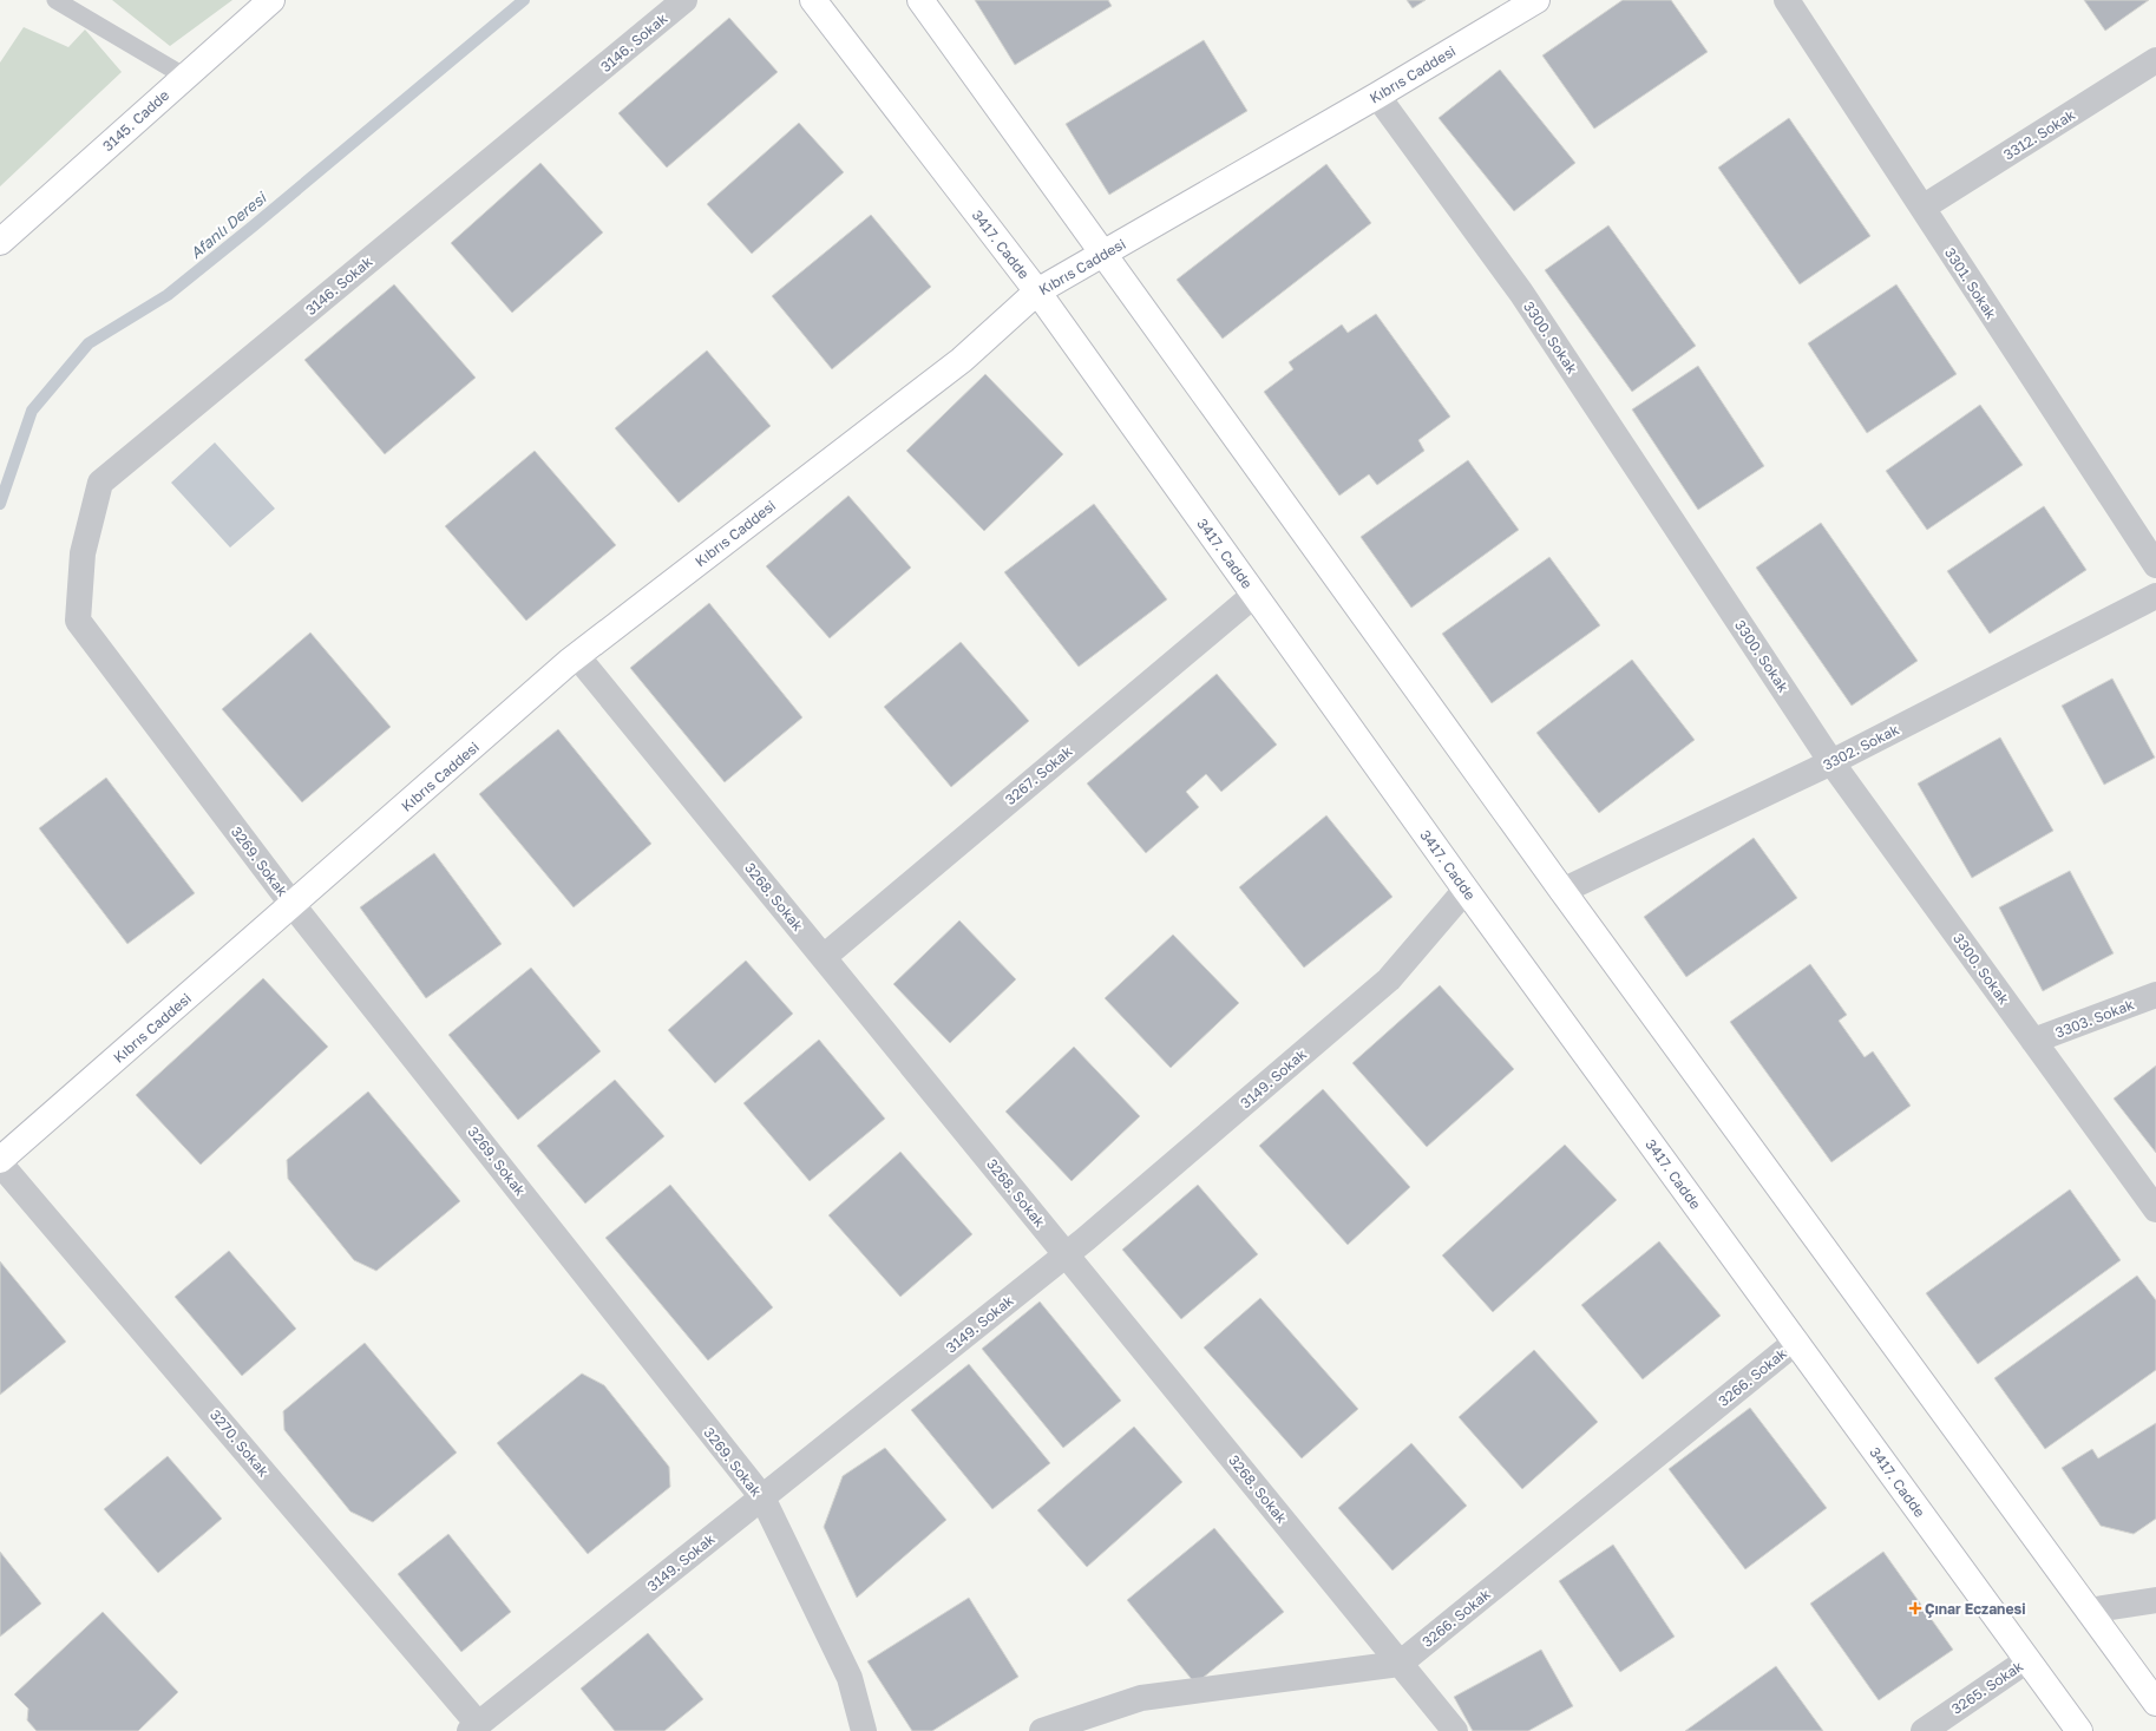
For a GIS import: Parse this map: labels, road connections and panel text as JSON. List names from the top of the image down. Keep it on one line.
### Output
{"streets":{"street":["3146. Sokak","Kıbrıs Caddesi","3145. Cadde","3312. Sokak","3417. Cadde","3301. Sokak","3300. Sokak","3302. Sokak","3267. Sokak","3269. Sokak","3268. Sokak","3303. Sokak","3149. Sokak","3266. Sokak","3270. Sokak","3265. Sokak"]},"crossings":[["3146. Sokak","3269. Sokak"],["Kıbrıs Caddesi","3417. Cadde"],["Kıbrıs Caddesi","3300. Sokak"],["Kıbrıs Caddesi","3269. Sokak"],["Kıbrıs Caddesi","3268. Sokak"],["3312. Sokak","3301. Sokak"],["3417. Cadde","3267. Sokak"],["3417. Cadde","3149. Sokak"],["3417. Cadde","3266. Sokak"],["3417. Cadde","3265. Sokak"],["3300. Sokak","3302. Sokak"],["3300. Sokak","3303. Sokak"],["3267. Sokak","3268. Sokak"],["3269. Sokak","3149. Sokak"],["3268. Sokak","3149. Sokak"],["3268. Sokak","3266. Sokak"],["3149. Sokak","3270. Sokak"]],"water":["Afanlı Deresi"],"places":{"health":["Çınar Eczanesi"]}}
